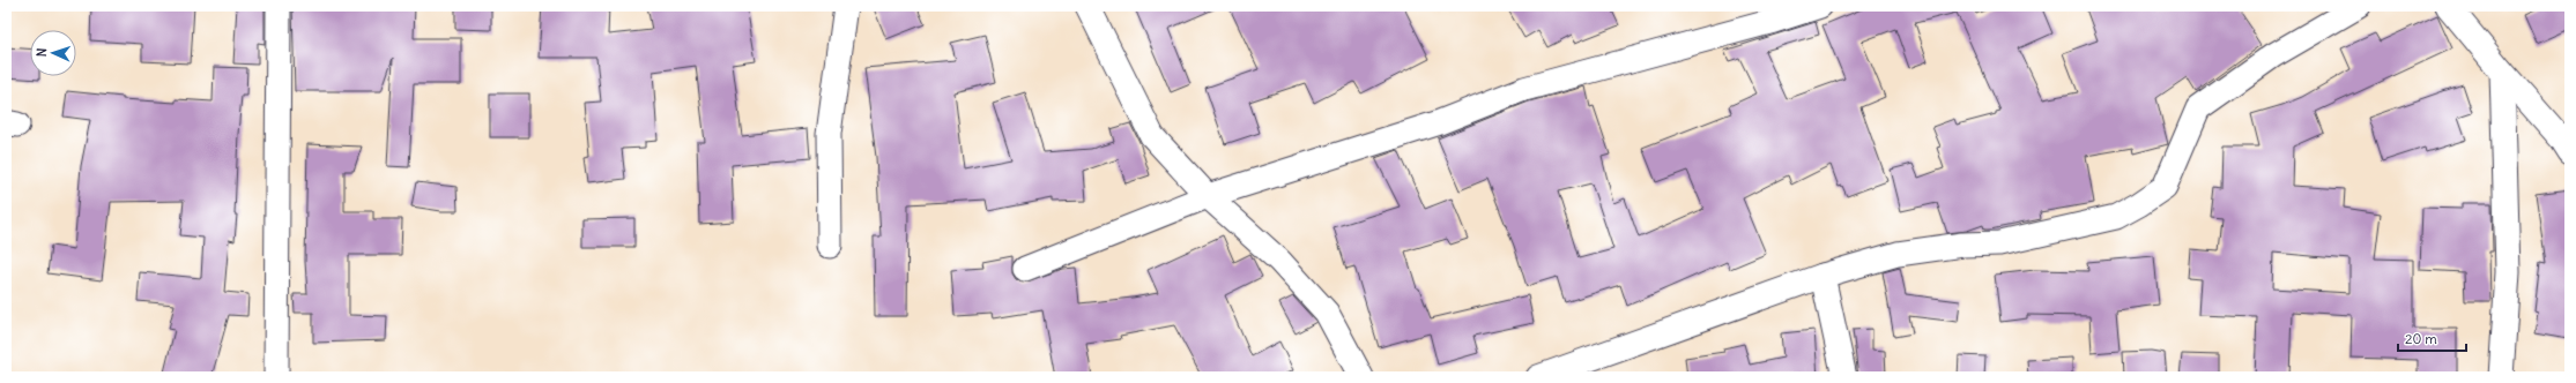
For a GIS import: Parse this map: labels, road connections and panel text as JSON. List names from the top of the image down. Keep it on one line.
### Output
{"scale_bar":"20 m","north":"left"}
